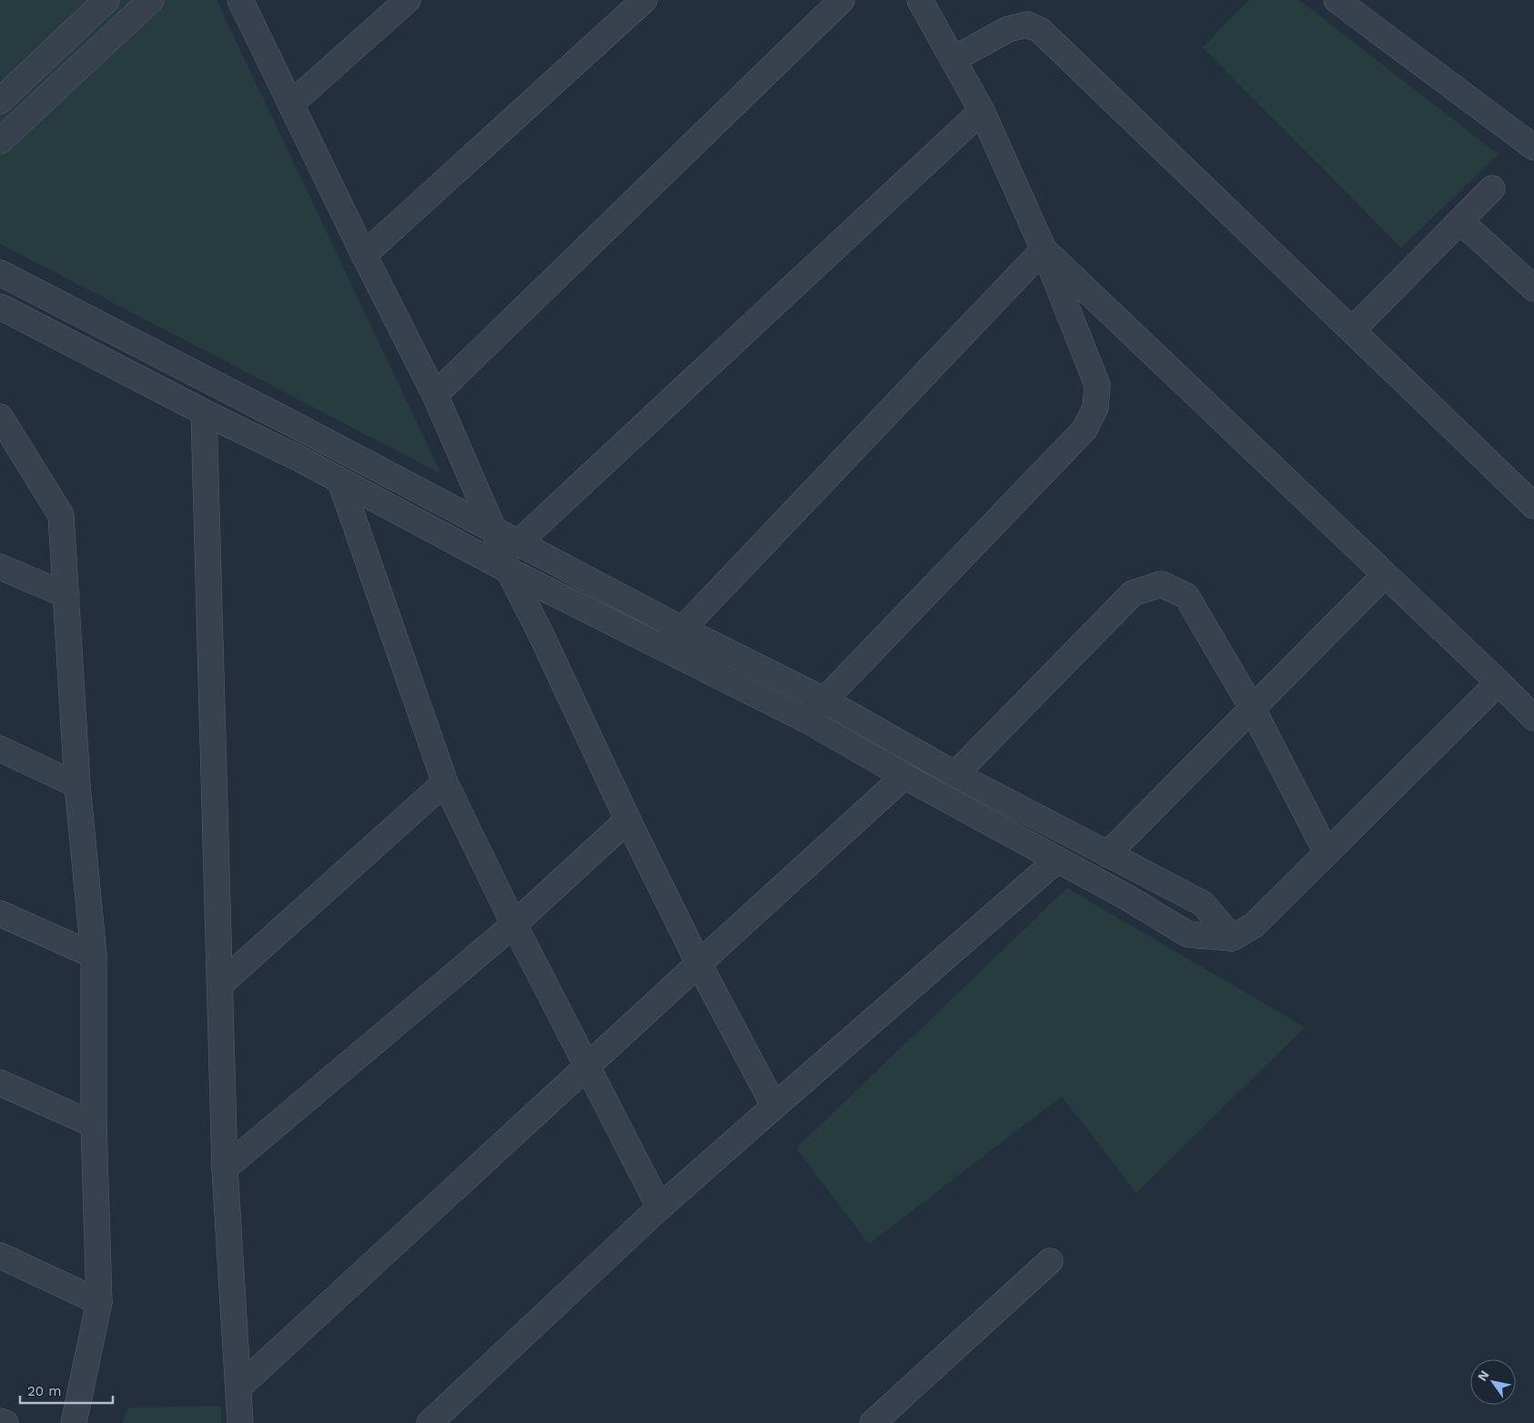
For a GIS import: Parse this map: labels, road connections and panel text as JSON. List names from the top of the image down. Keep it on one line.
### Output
{"scale_bar":"20 m","north":"top left"}
